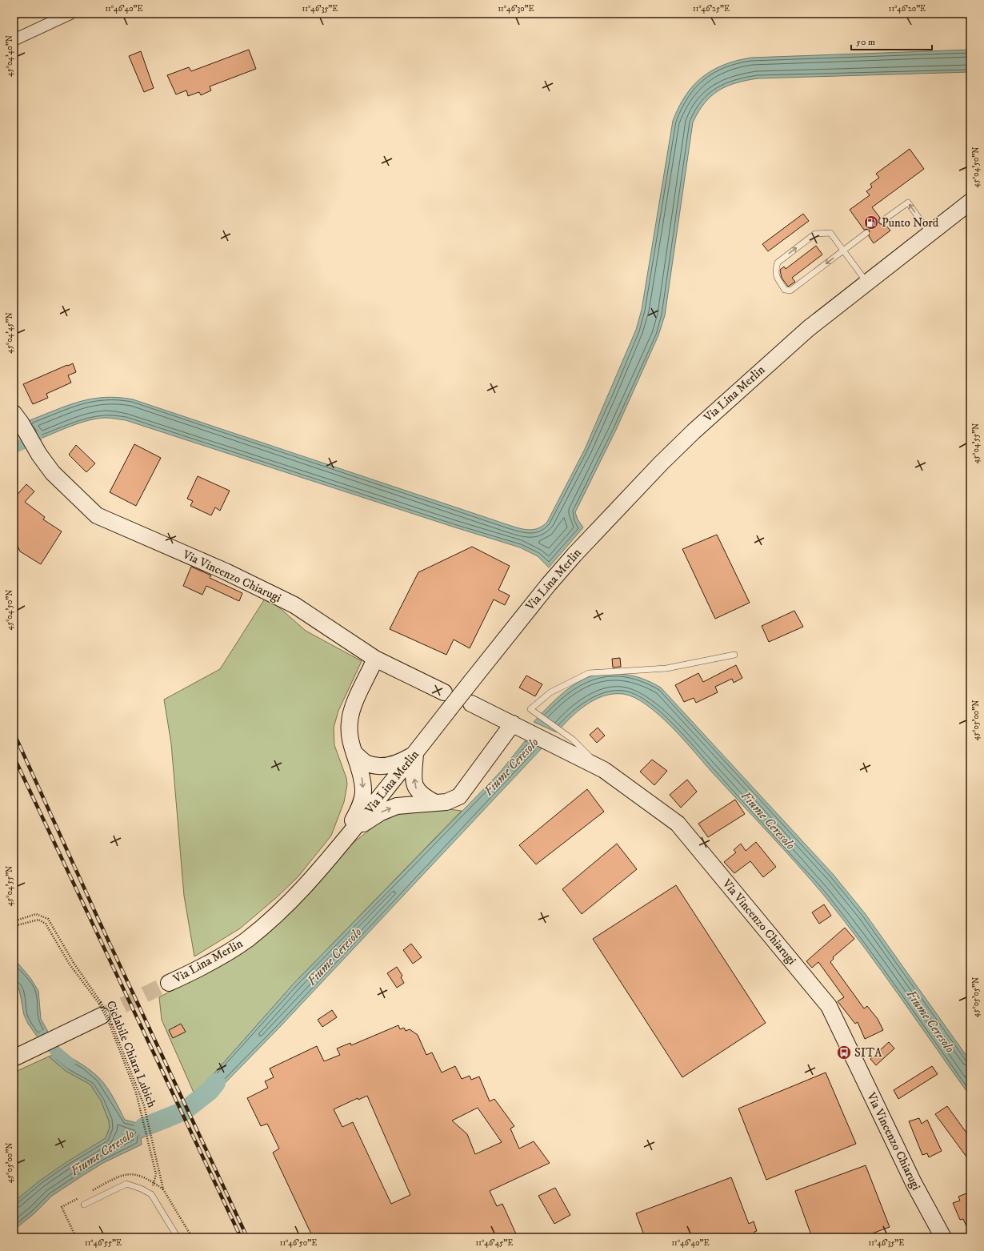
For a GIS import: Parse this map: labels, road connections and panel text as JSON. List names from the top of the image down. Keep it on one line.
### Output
{"streets":{"main road":["Via Lina Merlin","Via Vincenzo Chiarugi"],"path":["Ciclabile Chiara Lubich"]},"water":["Fiume Ceresolo"],"places":{"fuel station":["Punto Nord"],"bus stop":["SITA"]},"scale_bar":"50 m","coordinates":["11°46'40\"E","11°46'35\"E","11°46'30\"E","11°46'25\"E","11°46'20\"E","45°04'40\"N","45°04'50\"N","45°04'45\"N","45°04'55\"N","45°05'00\"N","45°05'05\"N","11°46'55\"E","11°46'50\"E","11°46'45\"E"]}
